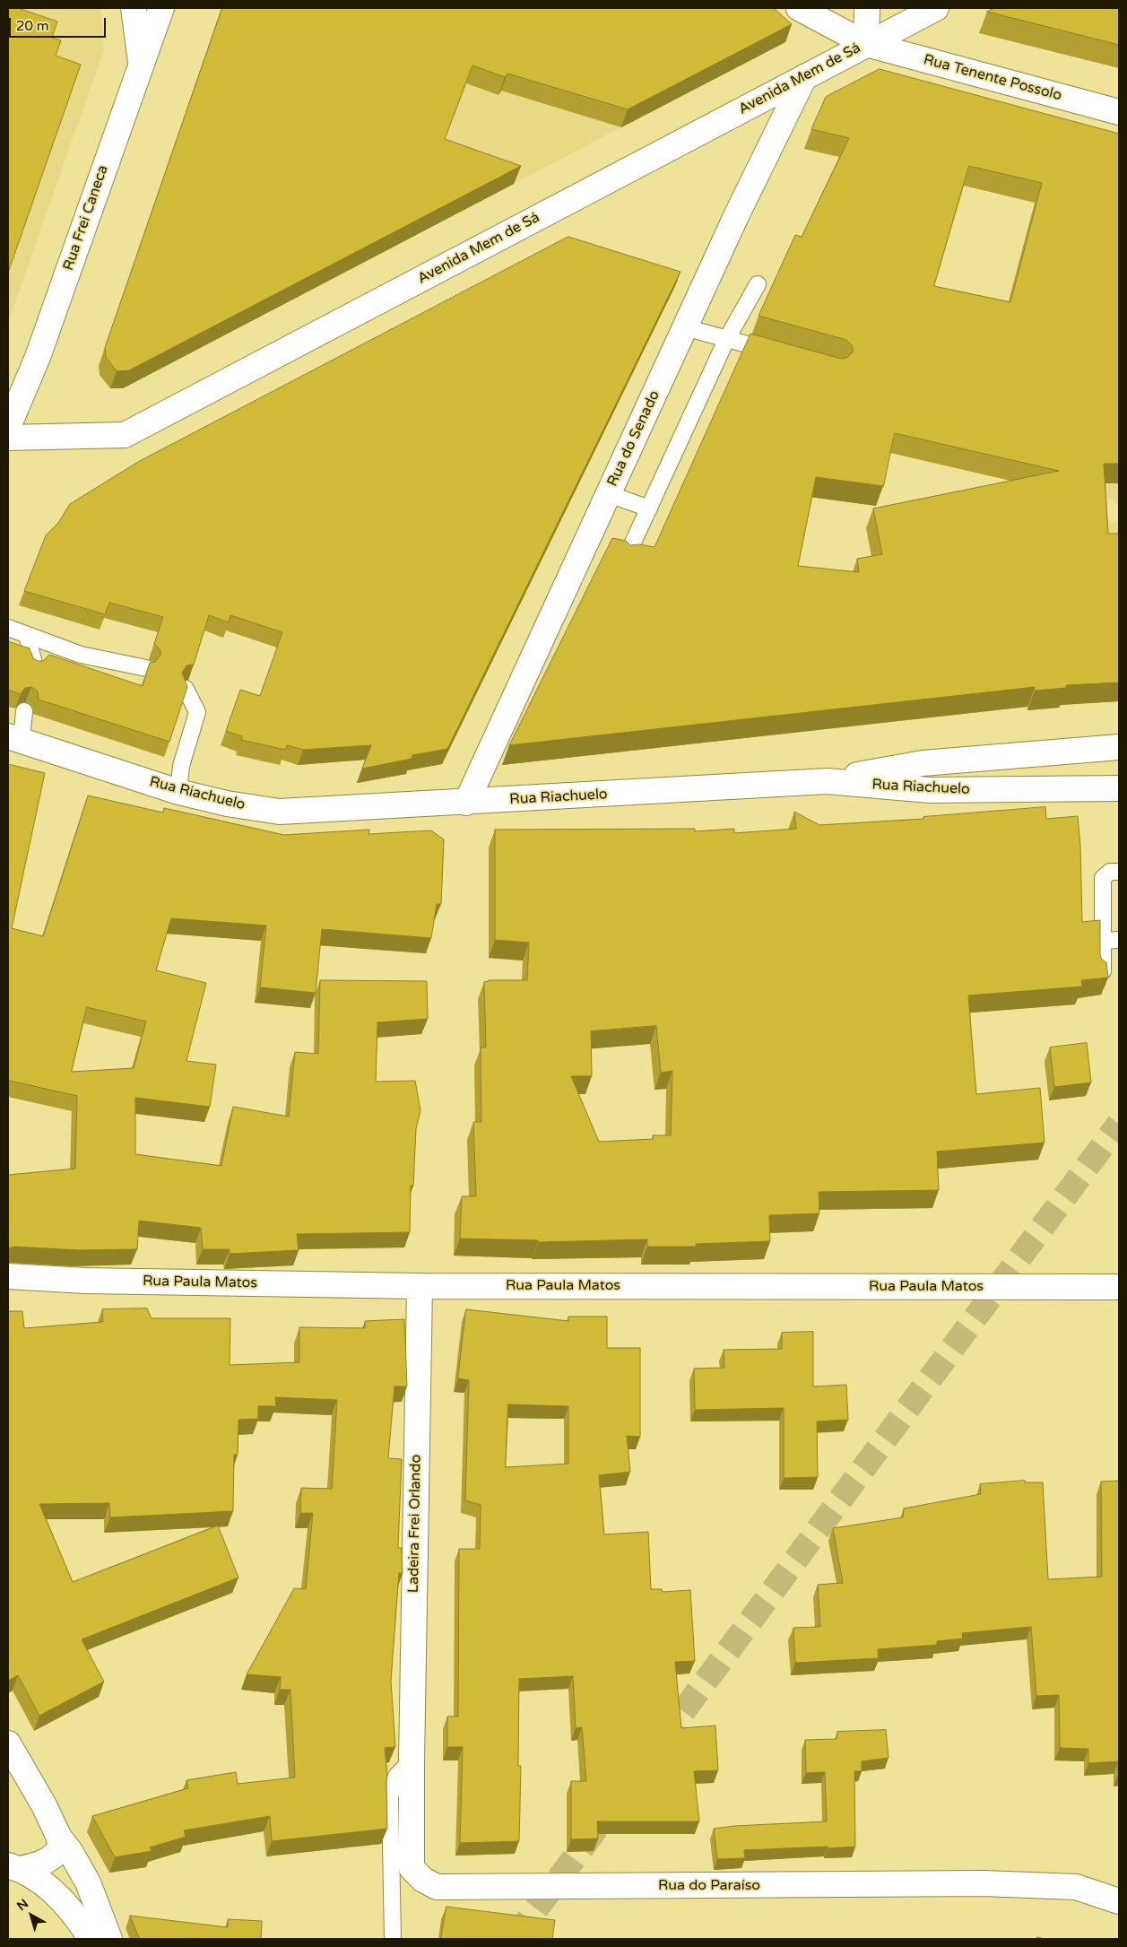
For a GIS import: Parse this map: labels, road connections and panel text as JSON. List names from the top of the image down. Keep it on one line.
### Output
{"streets":{"street":["Rua Tenente Possolo","Avenida Mem de Sá","Rua Frei Caneca","Rua do Senado","Rua Riachuelo","Rua Paula Matos","Ladeira Frei Orlando","Rua do Paraíso"]},"crossings":[["Rua Tenente Possolo","Avenida Mem de Sá"],["Avenida Mem de Sá","Rua do Senado"],["Rua do Senado","Rua Riachuelo"],["Rua Paula Matos","Ladeira Frei Orlando"],["Ladeira Frei Orlando","Rua do Paraíso"]],"scale_bar":"20 m","north":"top left"}
